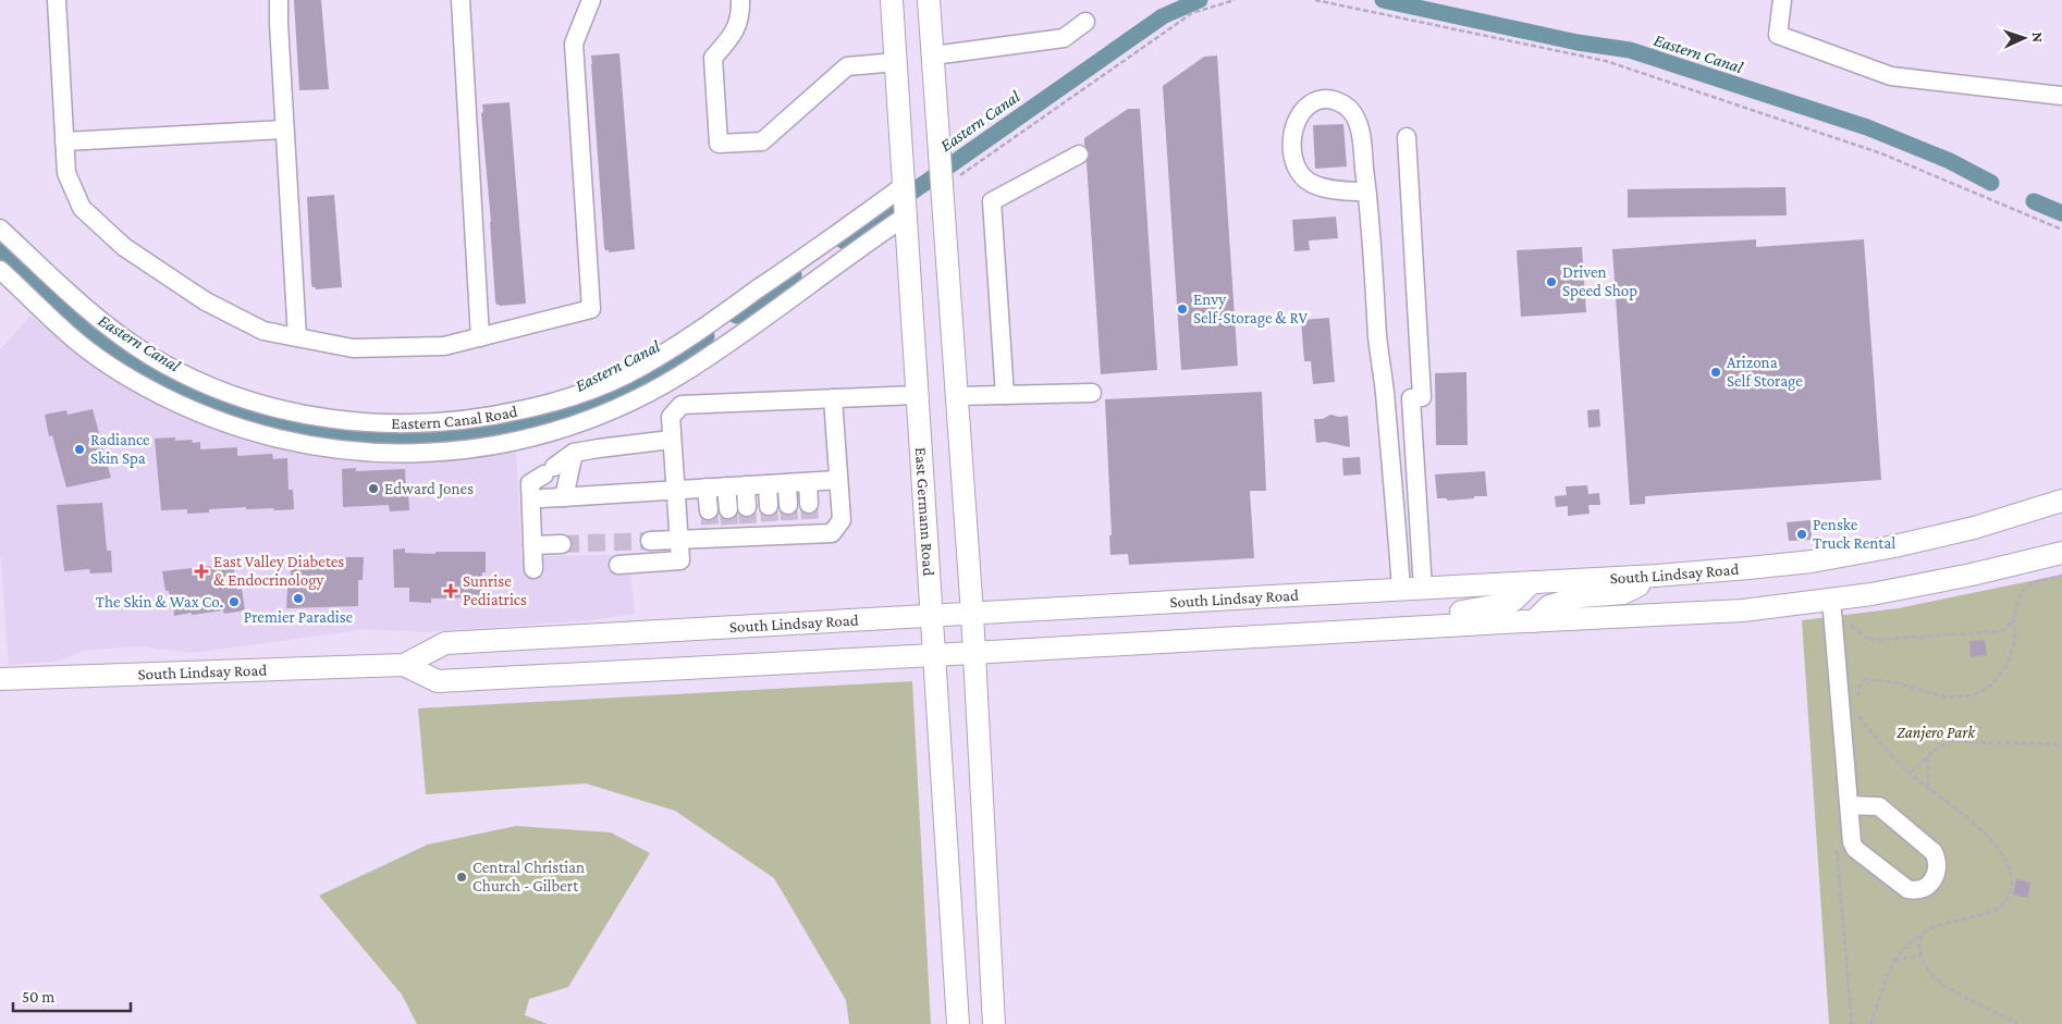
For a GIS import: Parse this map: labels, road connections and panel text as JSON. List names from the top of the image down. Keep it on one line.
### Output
{"streets":{"main road":["East Germann Road","South Lindsay Road"],"street":["Eastern Canal Road"]},"crossings":[["Eastern Canal Road","East Germann Road"],["East Germann Road","South Lindsay Road"]],"water":["Eastern Canal"],"parks":["Zanjero Park"],"places":{"other":["Driven Speed Shop","Envy Self-Storage & RV","Arizona Self Storage","Radiance Skin Spa","Edward Jones","Penske Truck Rental","Premier Paradise","The Skin & Wax Co.","Central Christian Church - Gilbert"],"health":["East Valley Diabetes & Endocrinology","Sunrise Pediatrics"]},"scale_bar":"50 m","north":"right"}
